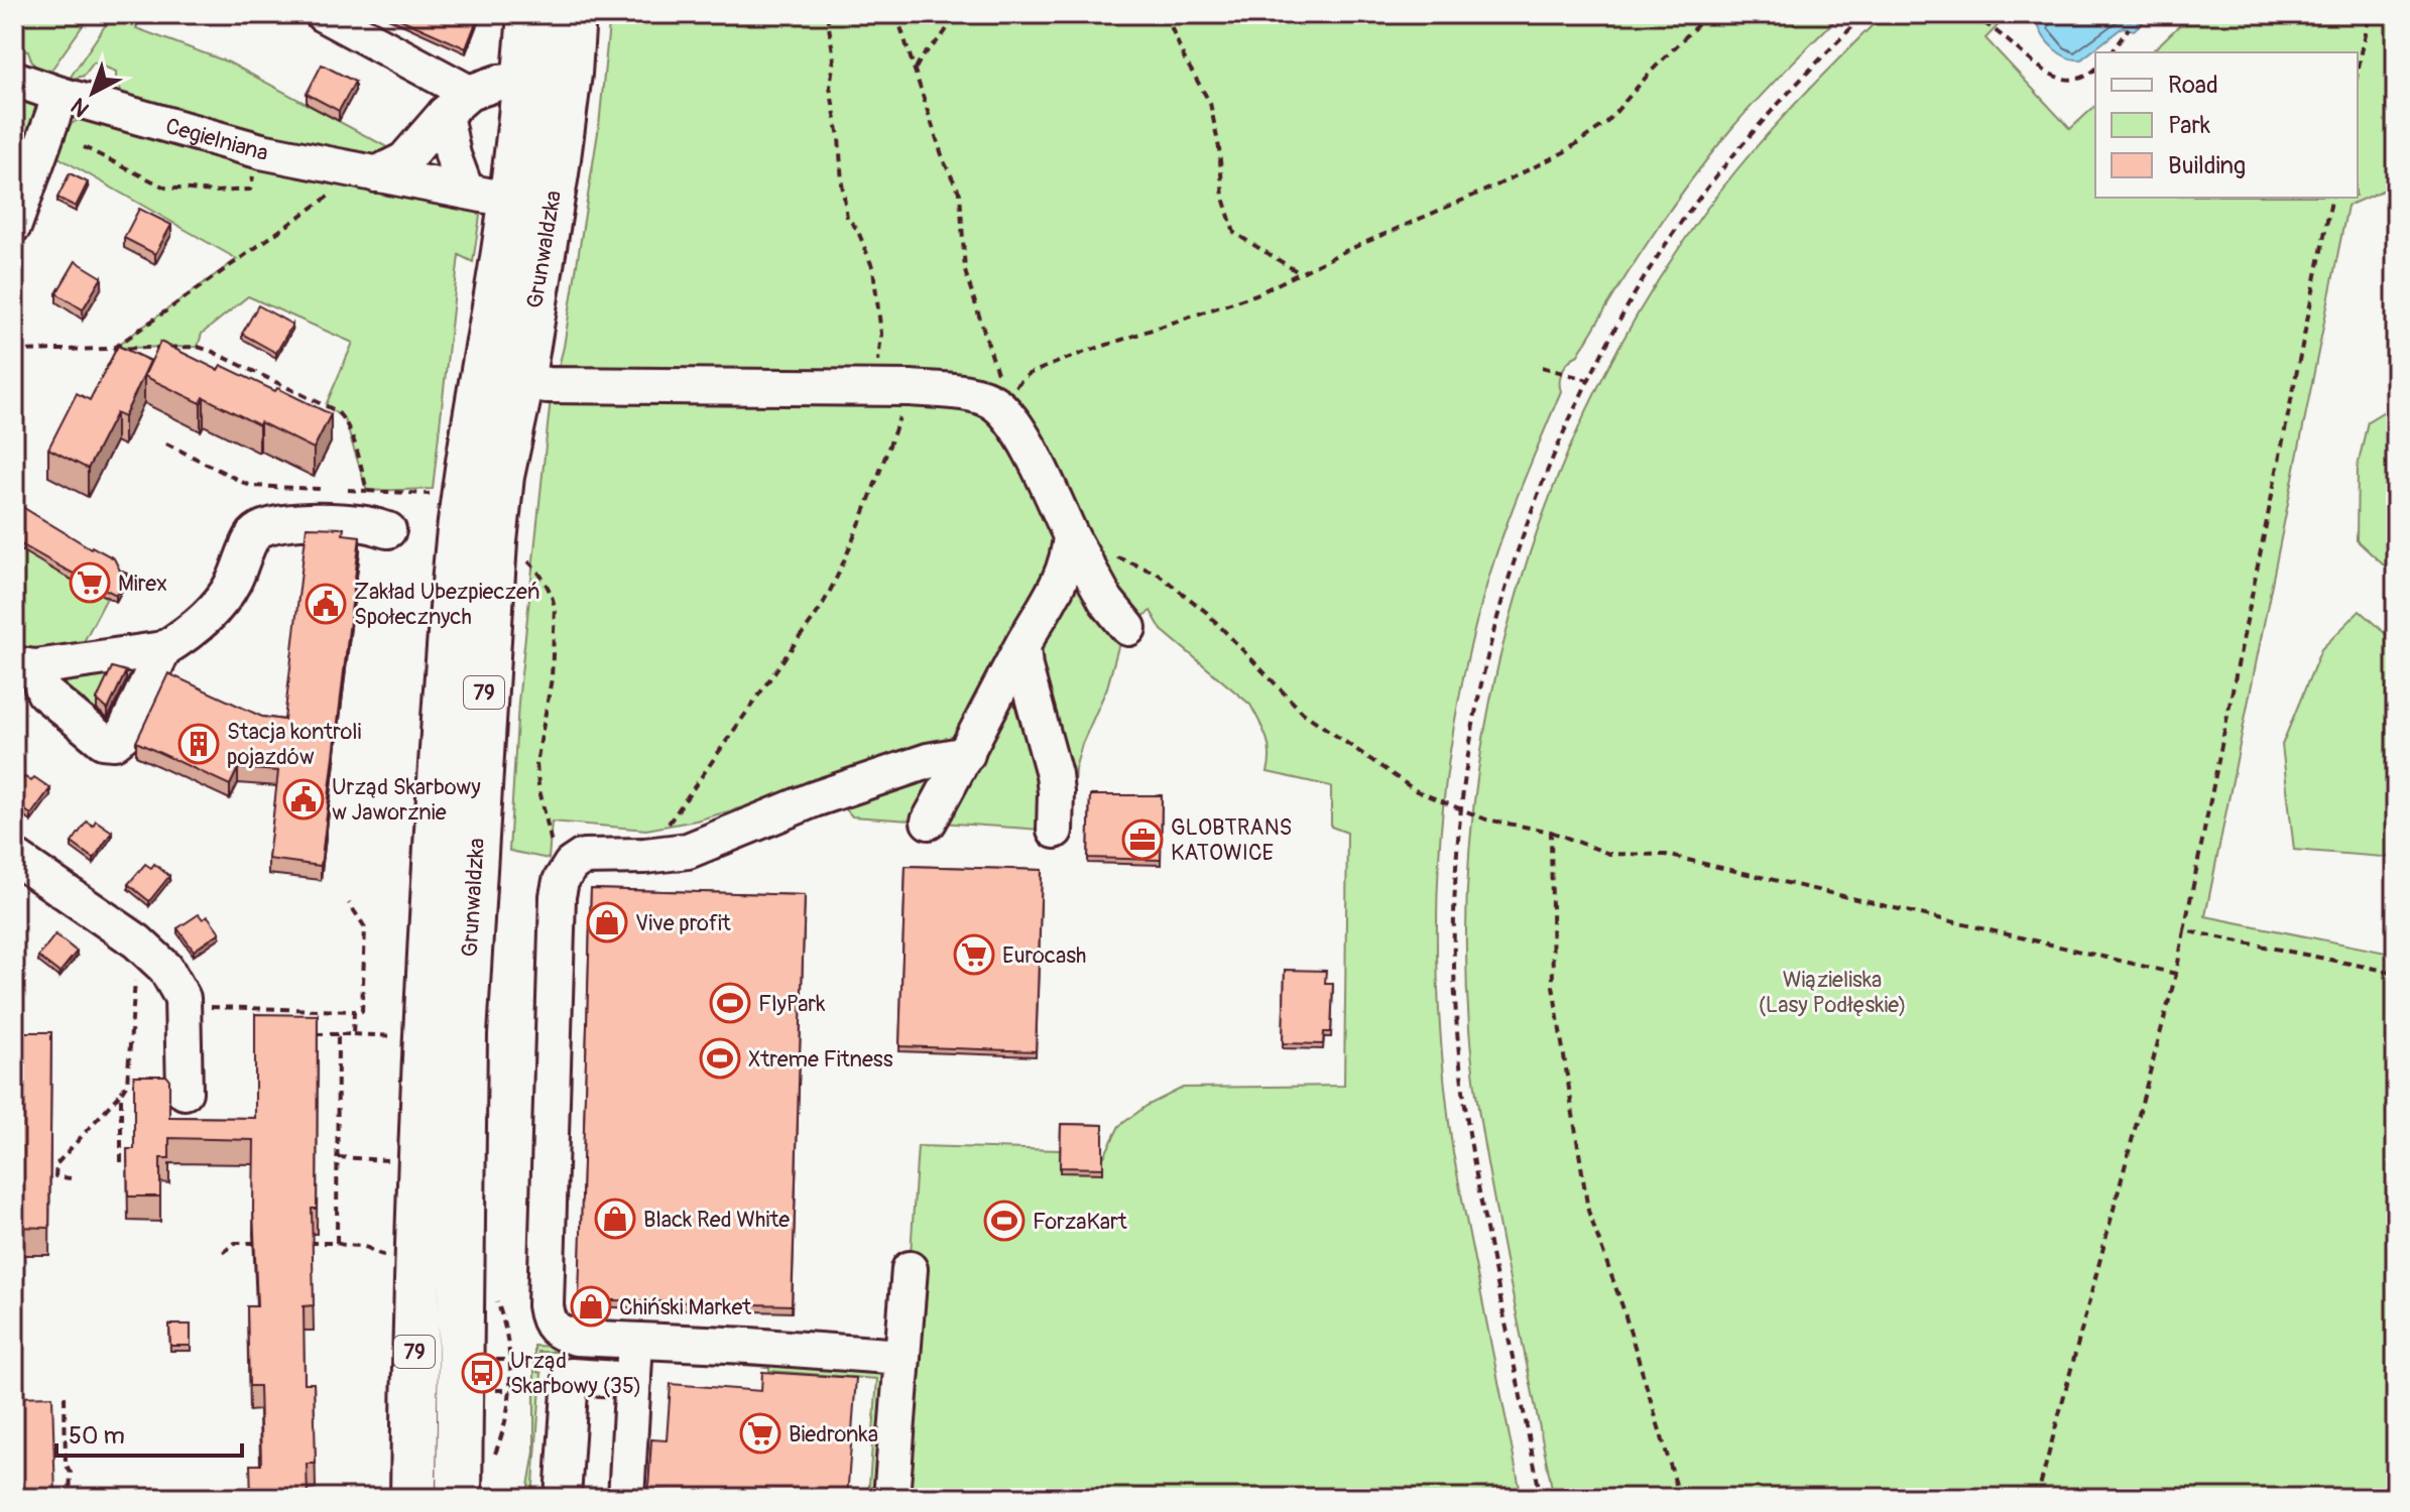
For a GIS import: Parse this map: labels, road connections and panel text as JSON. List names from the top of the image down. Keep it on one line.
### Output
{"streets":{"main road":["Grunwaldzka","79"],"street":["Cegielniana"]},"crossings":[["Cegielniana","Grunwaldzka"]],"parks":["Wiązieliska (Lasy Podłęskie)"],"places":{"supermarket":["Mirex","Eurocash","Biedronka"],"public building":["Zakład Ubezpieczeń Społecznych","Urząd Skarbowy w Jaworznie"],"building":["Stacja kontroli pojazdów"],"office":["GLOBTRANS KATOWICE"],"shop":["Vive profit","Black Red White","Chiński Market"],"sports":["FlyPark","Xtreme Fitness","ForzaKart"],"bus stop":["Urząd Skarbowy (35)"]},"legend":["Road","Park","Building"],"scale_bar":"50 m","north":"bottom left"}
